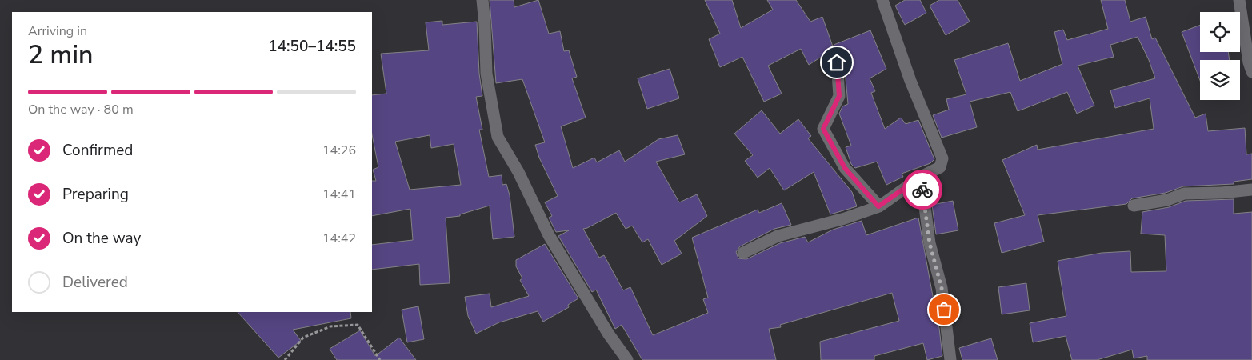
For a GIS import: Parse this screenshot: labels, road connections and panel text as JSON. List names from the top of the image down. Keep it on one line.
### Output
{"page":{"heading":["2 min","Arriving in","14:50–14:55"],"bar":"On the way · 80 m","list":[["Confirmed","14:26"],["Preparing","14:41"],["On the way","14:42"],"Delivered"]}}
